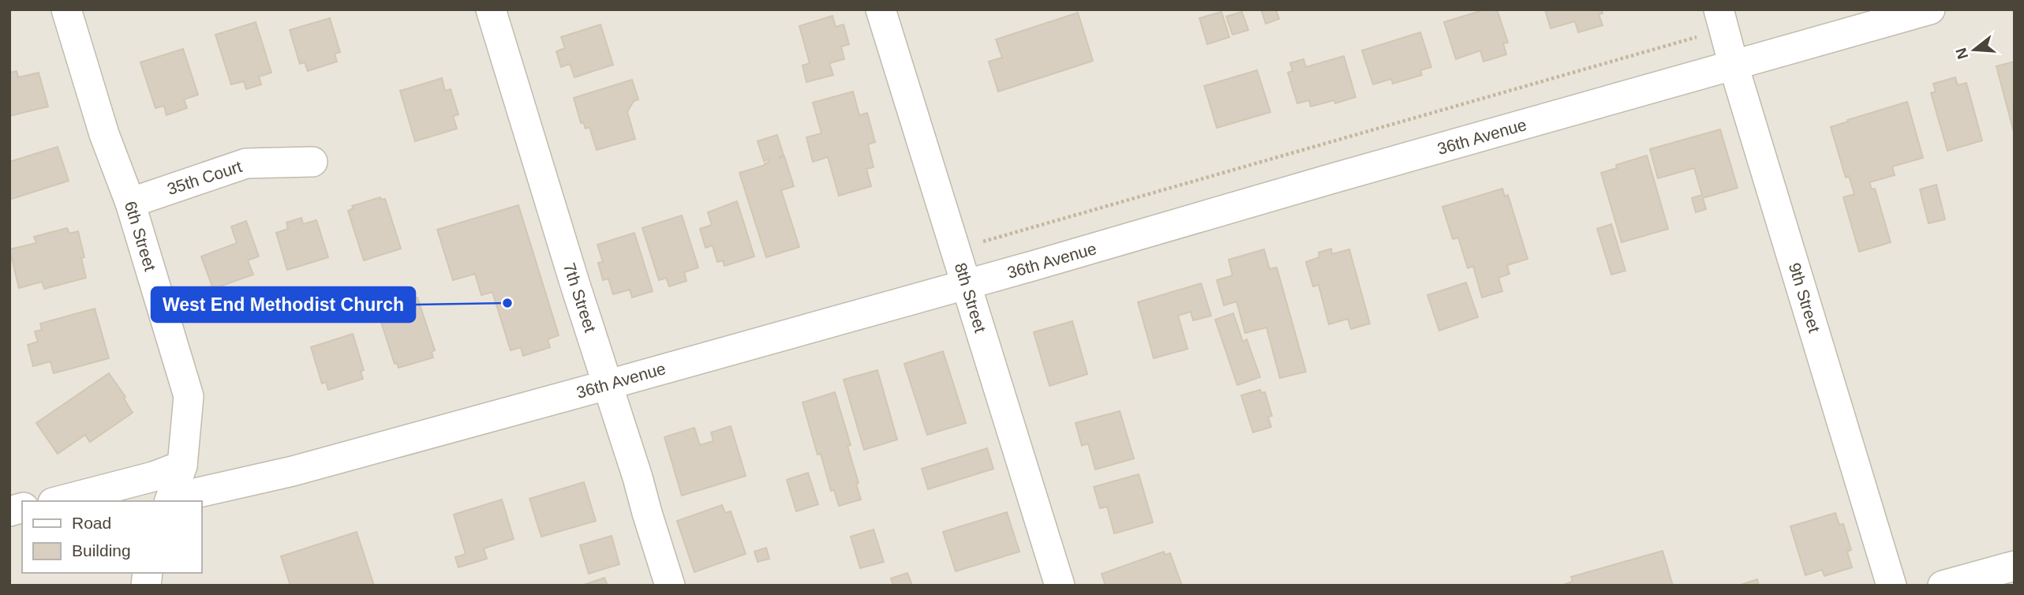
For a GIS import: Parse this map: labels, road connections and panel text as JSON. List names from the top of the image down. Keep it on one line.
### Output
{"streets":{"street":["36th Avenue","35th Court","6th Street","7th Street","8th Street","9th Street"]},"crossings":[["36th Avenue","6th Street"],["36th Avenue","7th Street"],["36th Avenue","8th Street"],["36th Avenue","9th Street"],["35th Court","6th Street"]],"places":["West End Methodist Church"],"legend":["Road","Building"],"north":"left"}
